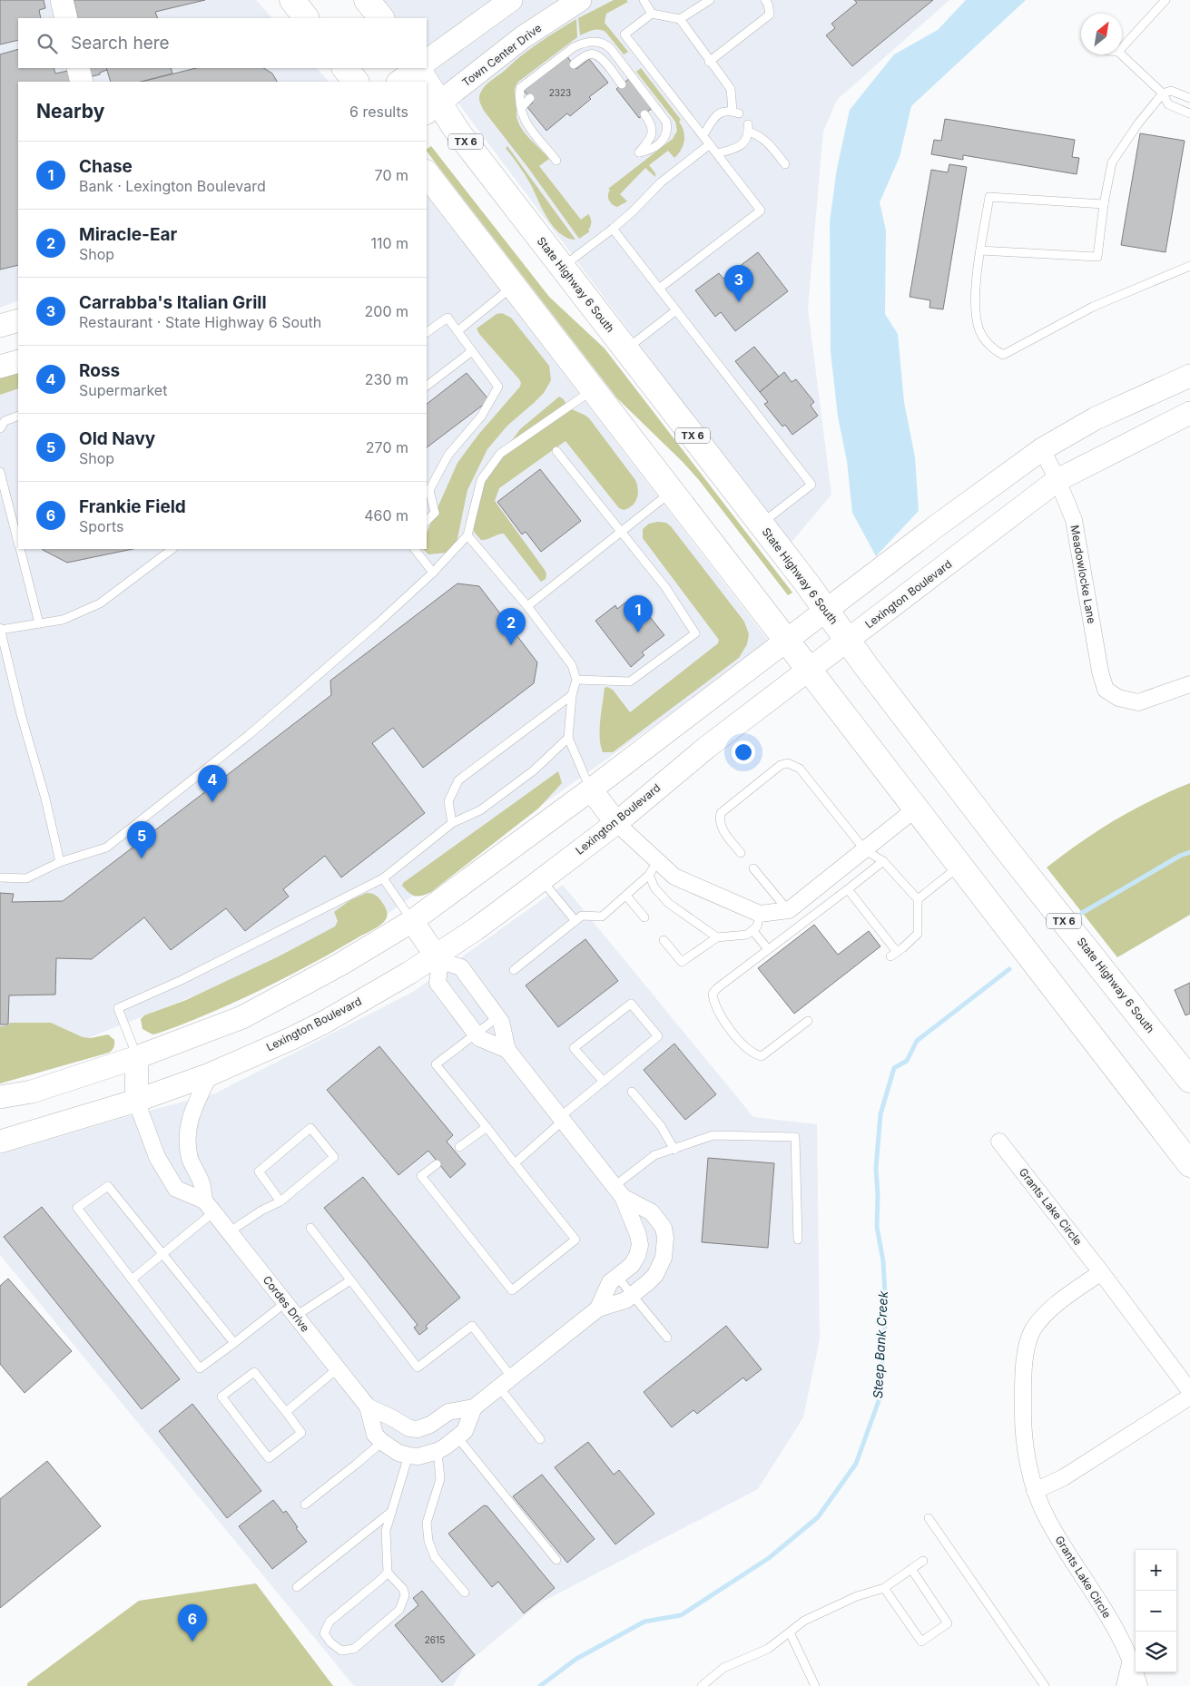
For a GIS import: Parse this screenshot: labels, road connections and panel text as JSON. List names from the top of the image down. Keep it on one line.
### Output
{"streets":{"main road":["Town Center Drive","TX 6","State Highway 6 South","Lexington Boulevard"],"street":["Meadowlocke Lane","Grants Lake Circle","Cordes Drive"]},"crossings":[["Town Center Drive","State Highway 6 South"],["State Highway 6 South","Lexington Boulevard"],["Meadowlocke Lane","Lexington Boulevard"],["Lexington Boulevard","Cordes Drive"]],"water":["Steep Bank Creek"],"house_numbers":["2323","2615"],"north":"top right","page":{"search":"Search here","heading":["Nearby","6 results"],"list":[{"mark":"1","name":"Chase","note":"Bank · Lexington Boulevard","value":"70 m"},{"mark":"2","name":"Miracle-Ear","note":"Shop","value":"110 m"},{"mark":"3","name":"Carrabba's Italian Grill","note":"Restaurant · State Highway 6 South","value":"200 m"},{"mark":"4","name":"Ross","note":"Supermarket","value":"230 m"},{"mark":"5","name":"Old Navy","note":"Shop","value":"270 m"},{"mark":"6","name":"Frankie Field","note":"Sports","value":"460 m"}],"pins":["3","1","2","4","5","6"],"map_buttons":["+","−"]}}
